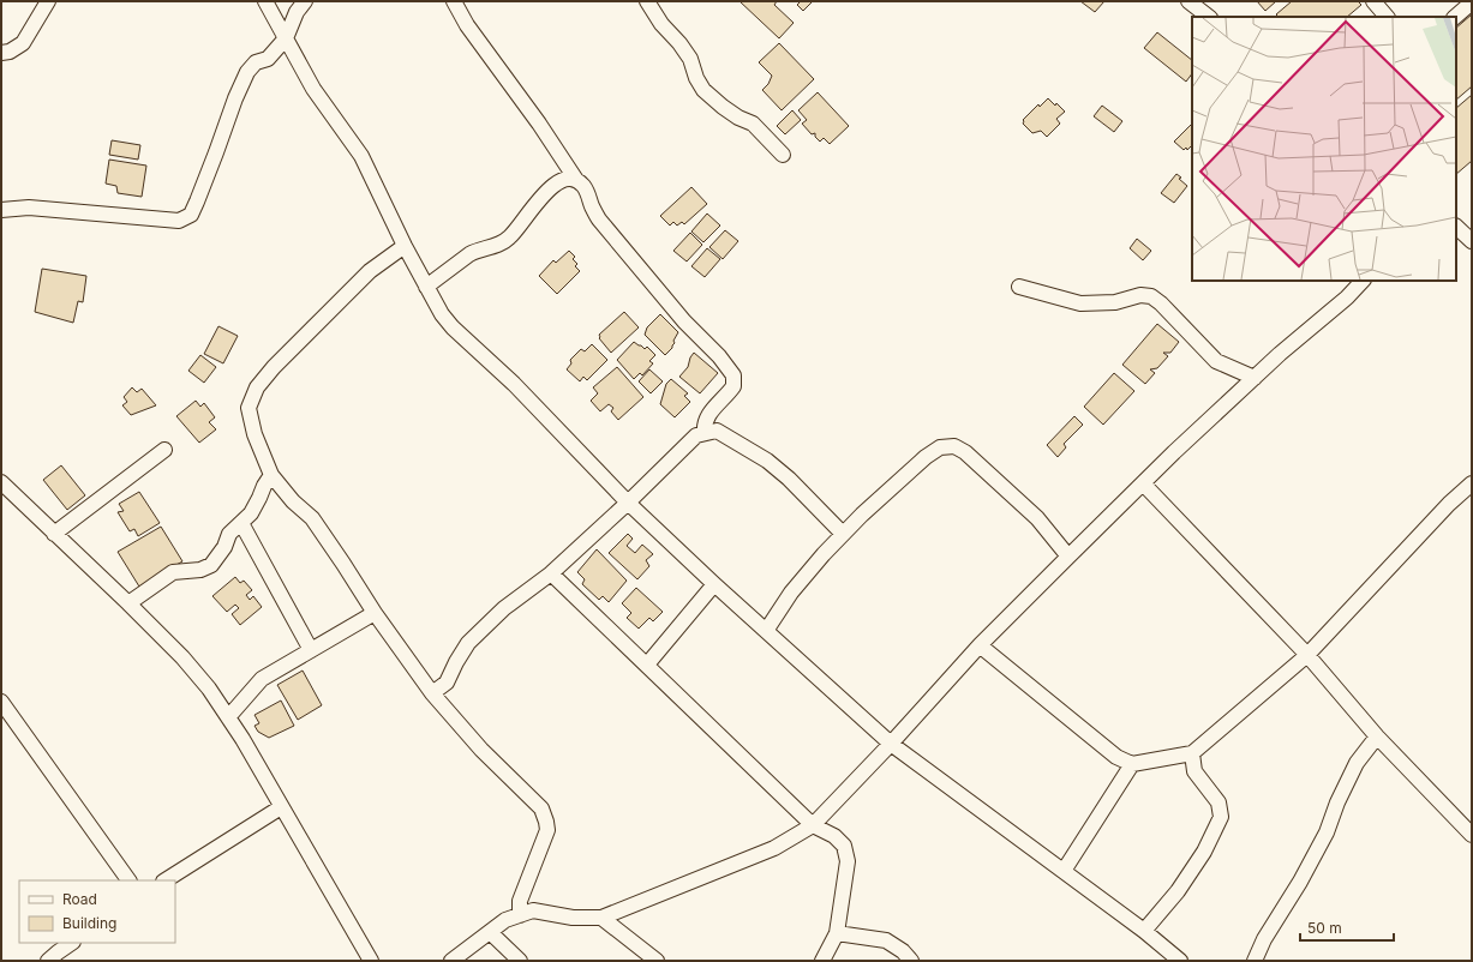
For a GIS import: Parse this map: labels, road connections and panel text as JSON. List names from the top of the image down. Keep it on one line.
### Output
{"legend":["Road","Building"],"scale_bar":"50 m"}
